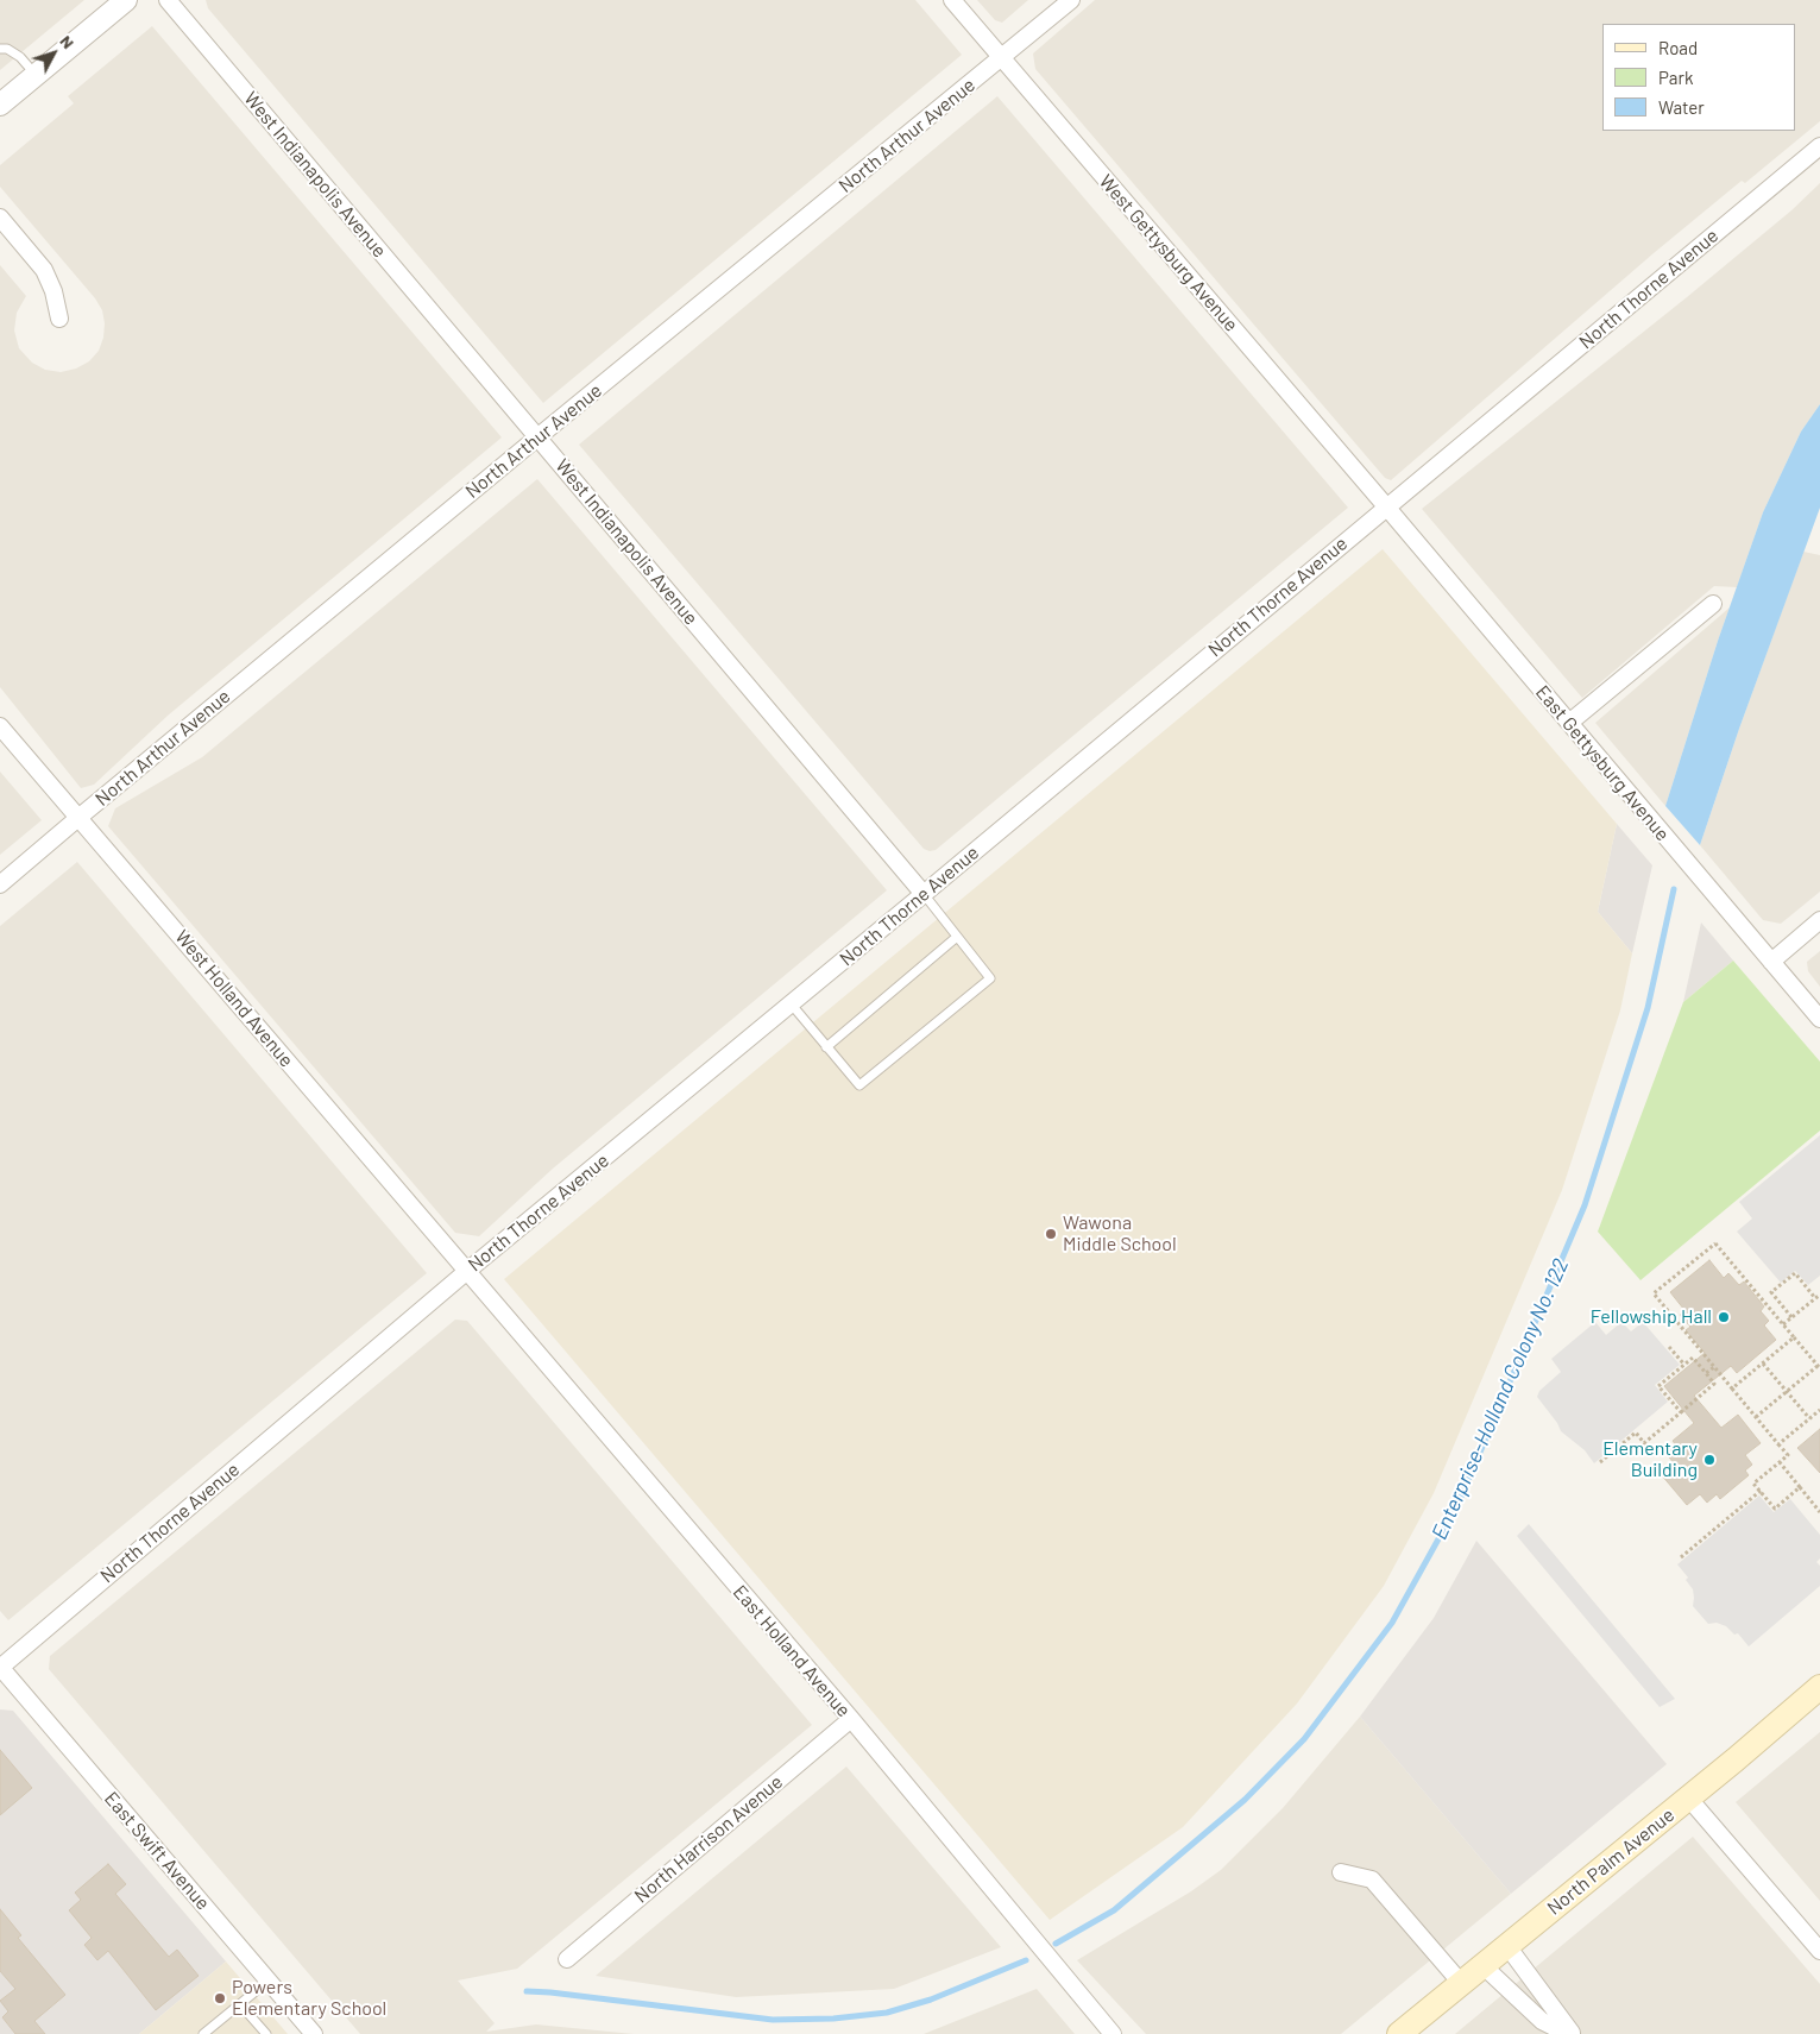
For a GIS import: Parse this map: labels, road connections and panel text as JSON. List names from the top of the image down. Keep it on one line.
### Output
{"streets":{"main road":["North Palm Avenue"],"street":["North Arthur Avenue","West Indianapolis Avenue","West Gettysburg Avenue","North Thorne Avenue","East Gettysburg Avenue","West Holland Avenue","East Holland Avenue","North Harrison Avenue","East Swift Avenue"]},"crossings":[["North Arthur Avenue","West Indianapolis Avenue"],["North Arthur Avenue","West Gettysburg Avenue"],["North Arthur Avenue","West Holland Avenue"],["West Indianapolis Avenue","North Thorne Avenue"],["West Gettysburg Avenue","North Thorne Avenue"],["West Gettysburg Avenue","East Gettysburg Avenue"],["North Thorne Avenue","East Gettysburg Avenue"],["North Thorne Avenue","West Holland Avenue"],["North Thorne Avenue","East Holland Avenue"],["North Thorne Avenue","East Swift Avenue"],["West Holland Avenue","East Holland Avenue"],["East Holland Avenue","North Harrison Avenue"]],"water":["Enterprise-Holland Colony No. 122"],"places":["Wawona Middle School","Fellowship Hall","Elementary Building","Powers Elementary School"],"legend":["Road","Park","Water"],"north":"top right"}
